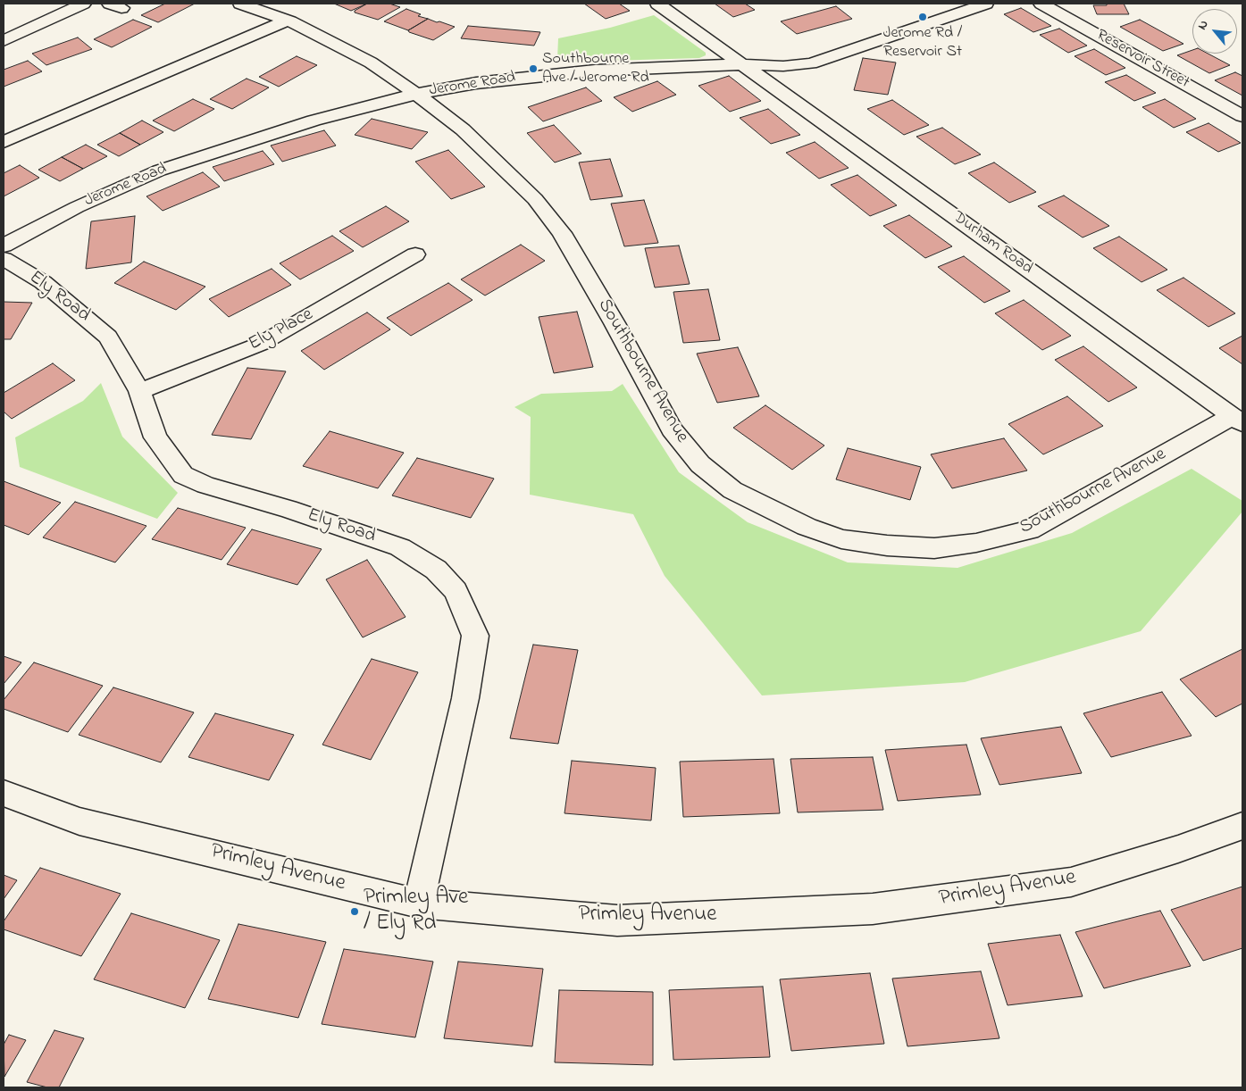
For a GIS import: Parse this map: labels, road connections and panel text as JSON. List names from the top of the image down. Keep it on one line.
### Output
{"streets":{"street":["Reservoir Street","Jerome Road","Durham Road","Ely Road","Ely Place","Southbourne Avenue","Primley Avenue"]},"crossings":[["Jerome Road","Durham Road"],["Jerome Road","Southbourne Avenue"],["Durham Road","Southbourne Avenue"],["Ely Road","Ely Place"],["Ely Road","Primley Avenue"]],"places":["Jerome Rd / Reservoir St","Southbourne Ave / Jerome Rd","Primley Ave / Ely Rd"],"north":"top left"}
